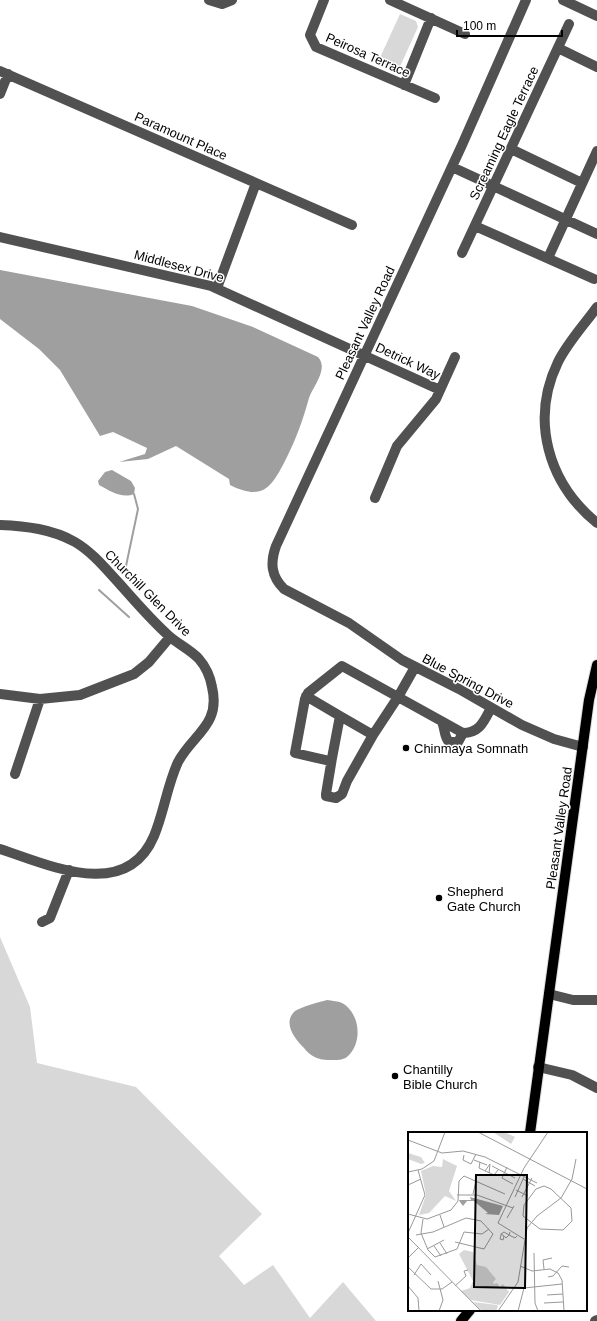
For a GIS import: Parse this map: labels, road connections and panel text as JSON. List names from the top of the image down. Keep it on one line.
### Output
{"streets":{"main road":["Pleasant Valley Road"],"street":["Peirosa Terrace","Screaming Eagle Terrace","Paramount Place","Middlesex Drive","Detrick Way","Churchill Glen Drive","Blue Spring Drive"]},"crossings":[["Middlesex Drive","Pleasant Valley Road"],["Middlesex Drive","Detrick Way"],["Pleasant Valley Road","Detrick Way"],["Pleasant Valley Road","Blue Spring Drive"]],"places":["Chinmaya Somnath","Shepherd Gate Church","Chantilly Bible Church"],"scale_bar":"100 m"}
